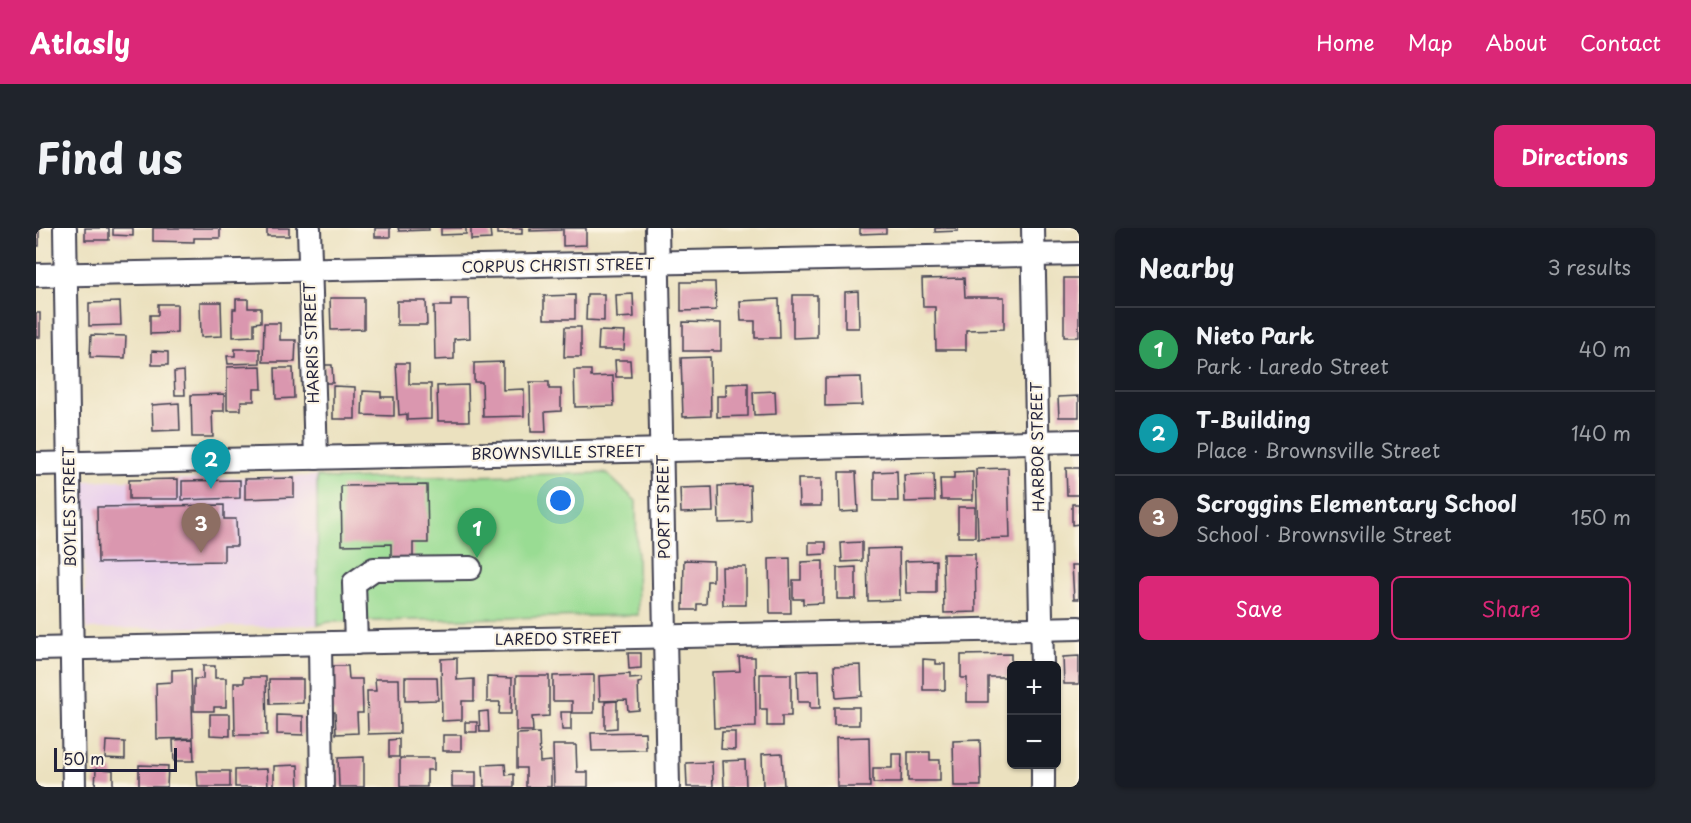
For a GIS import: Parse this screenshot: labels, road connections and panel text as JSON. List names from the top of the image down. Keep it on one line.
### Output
{"streets":{"street":["CORPUS CHRISTI STREET","HARRIS STREET","HARBOR STREET","BROWNSVILLE STREET","BOYLES STREET","PORT STREET","LAREDO STREET"]},"crossings":[["CORPUS CHRISTI STREET","HARRIS STREET"],["CORPUS CHRISTI STREET","HARBOR STREET"],["CORPUS CHRISTI STREET","BOYLES STREET"],["CORPUS CHRISTI STREET","PORT STREET"],["HARRIS STREET","BROWNSVILLE STREET"],["HARBOR STREET","BROWNSVILLE STREET"],["HARBOR STREET","LAREDO STREET"],["BROWNSVILLE STREET","BOYLES STREET"],["BROWNSVILLE STREET","PORT STREET"],["BOYLES STREET","LAREDO STREET"],["PORT STREET","LAREDO STREET"]],"scale_bar":"50 m","page":{"header":"Atlasly","nav":["Home","Map","About","Contact"],"title":"Find us","buttons":["Directions",["Save","Share"]],"heading":["Nearby","3 results"],"list":[{"mark":"1","name":"Nieto Park","note":"Park · Laredo Street","value":"40 m"},{"mark":"2","name":"T-Building","note":"Place · Brownsville Street","value":"140 m"},{"mark":"3","name":"Scroggins Elementary School","note":"School · Brownsville Street","value":"150 m"}],"pins":["2","3","1"],"map_buttons":["+","−"],"scale":"50 m"}}
